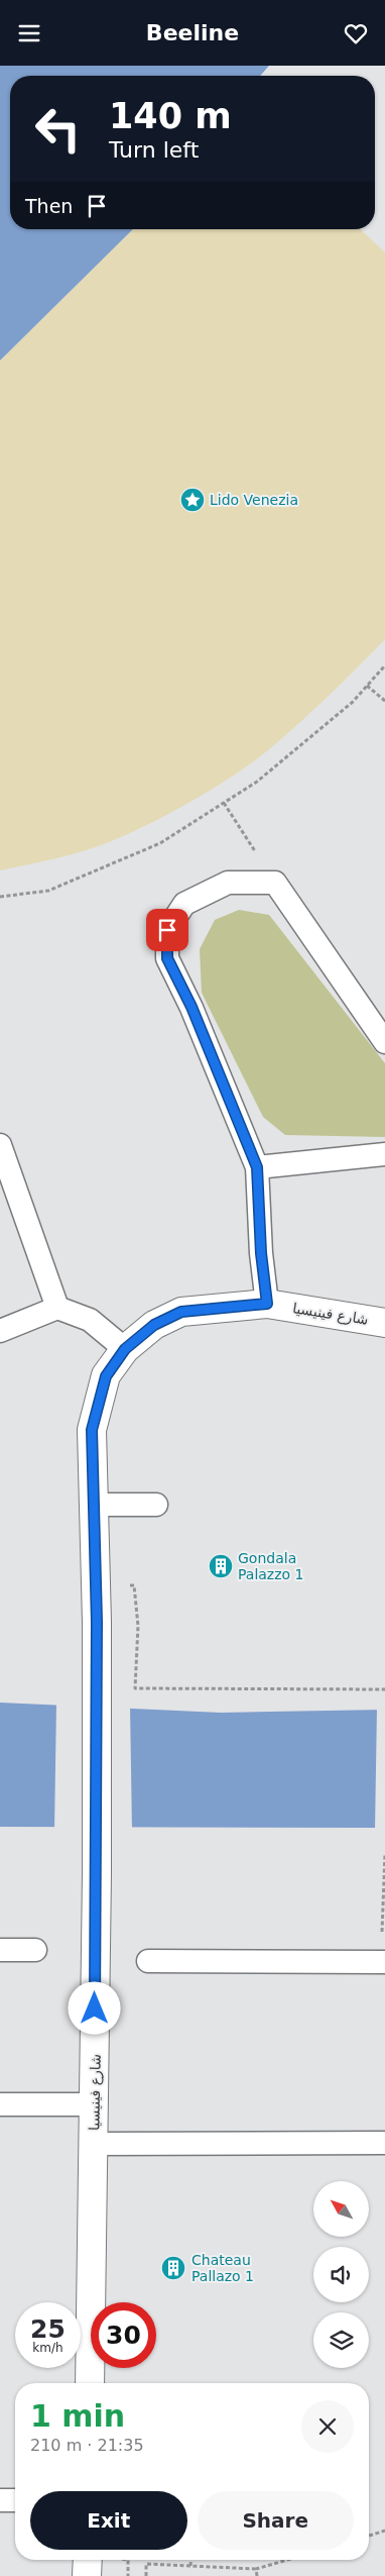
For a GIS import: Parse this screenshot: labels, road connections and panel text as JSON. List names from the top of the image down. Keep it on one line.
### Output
{"streets":{"street":["شارع فينيسيا"]},"places":{"place":["Lido Venezia"],"building":["Gondala Palazzo 1","Chateau Pallazo 1"]},"north":"top left","page":{"header":"Beeline","turn":["140 m","Turn left"],"then":"Then","speed":"25 km/h","limit":"30","heading":["1 min","210 m · 21:35"],"buttons":["Exit","Share"]}}
